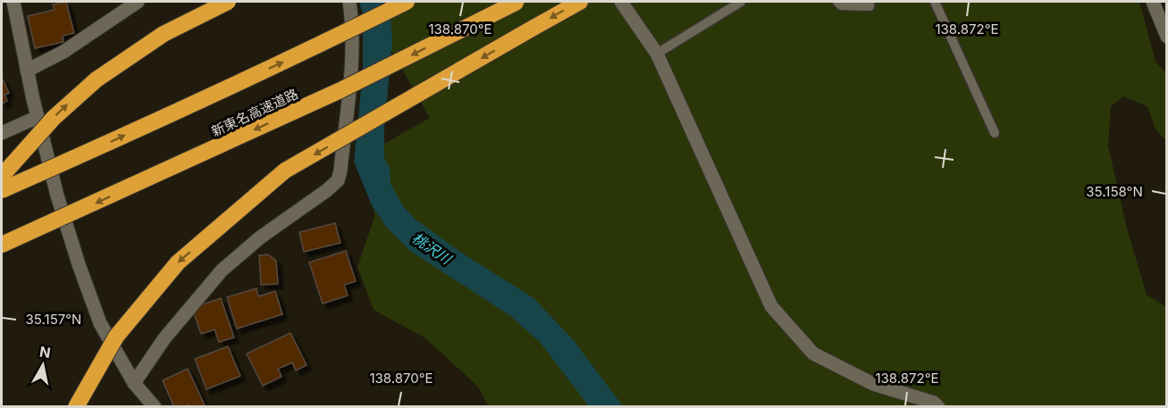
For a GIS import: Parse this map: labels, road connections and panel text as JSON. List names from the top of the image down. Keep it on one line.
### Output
{"streets":{"highway":["新東名高速道路"]},"water":["桃沢川"],"north":"top","coordinates":["138.870°E","138.872°E","35.158°N","35.157°N"]}
